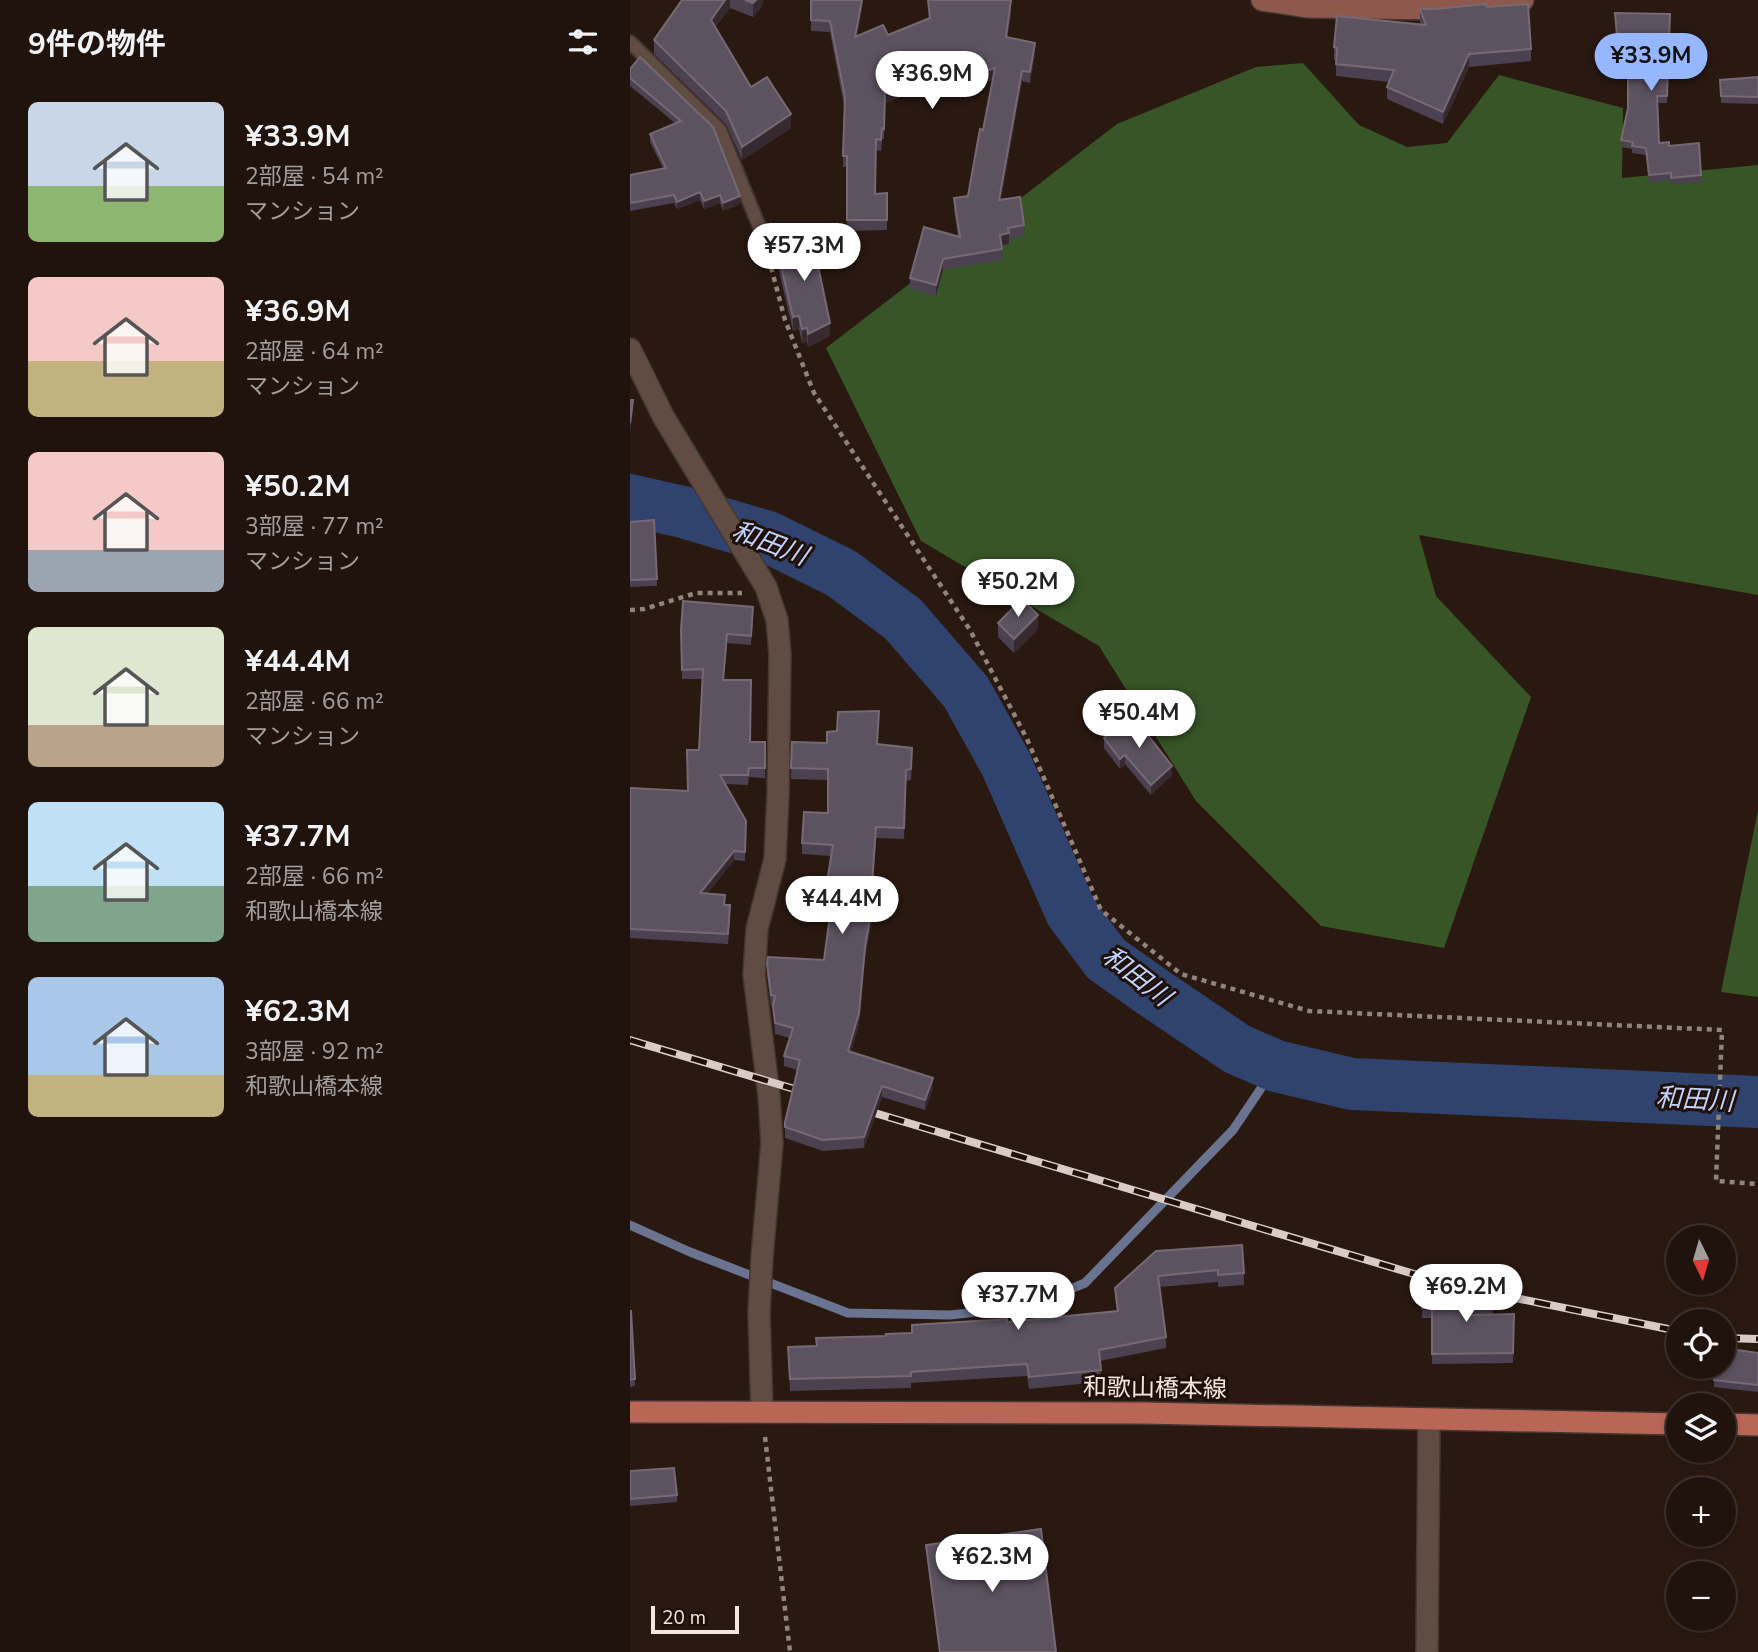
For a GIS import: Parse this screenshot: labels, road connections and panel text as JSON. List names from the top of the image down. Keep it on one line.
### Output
{"streets":{"main road":["和歌山橋本線"]},"water":["和田川"],"scale_bar":"20 m","north":"bottom","page":{"heading":"9件の物件","price":["¥33.9M","¥36.9M","¥57.3M","¥50.2M","¥50.4M","¥44.4M","¥69.2M","¥37.7M","¥62.3M"],"list":[{"name":"¥33.9M","note":"2部屋 · 54 m² · マンション"},{"name":"¥36.9M","note":"2部屋 · 64 m² · マンション"},{"name":"¥50.2M","note":"3部屋 · 77 m² · マンション"},{"name":"¥44.4M","note":"2部屋 · 66 m² · マンション"},{"name":"¥37.7M","note":"2部屋 · 66 m² · 和歌山橋本線"},{"name":"¥62.3M","note":"3部屋 · 92 m² · 和歌山橋本線"}],"map_buttons":["+","−"],"scale":"20 m"}}
